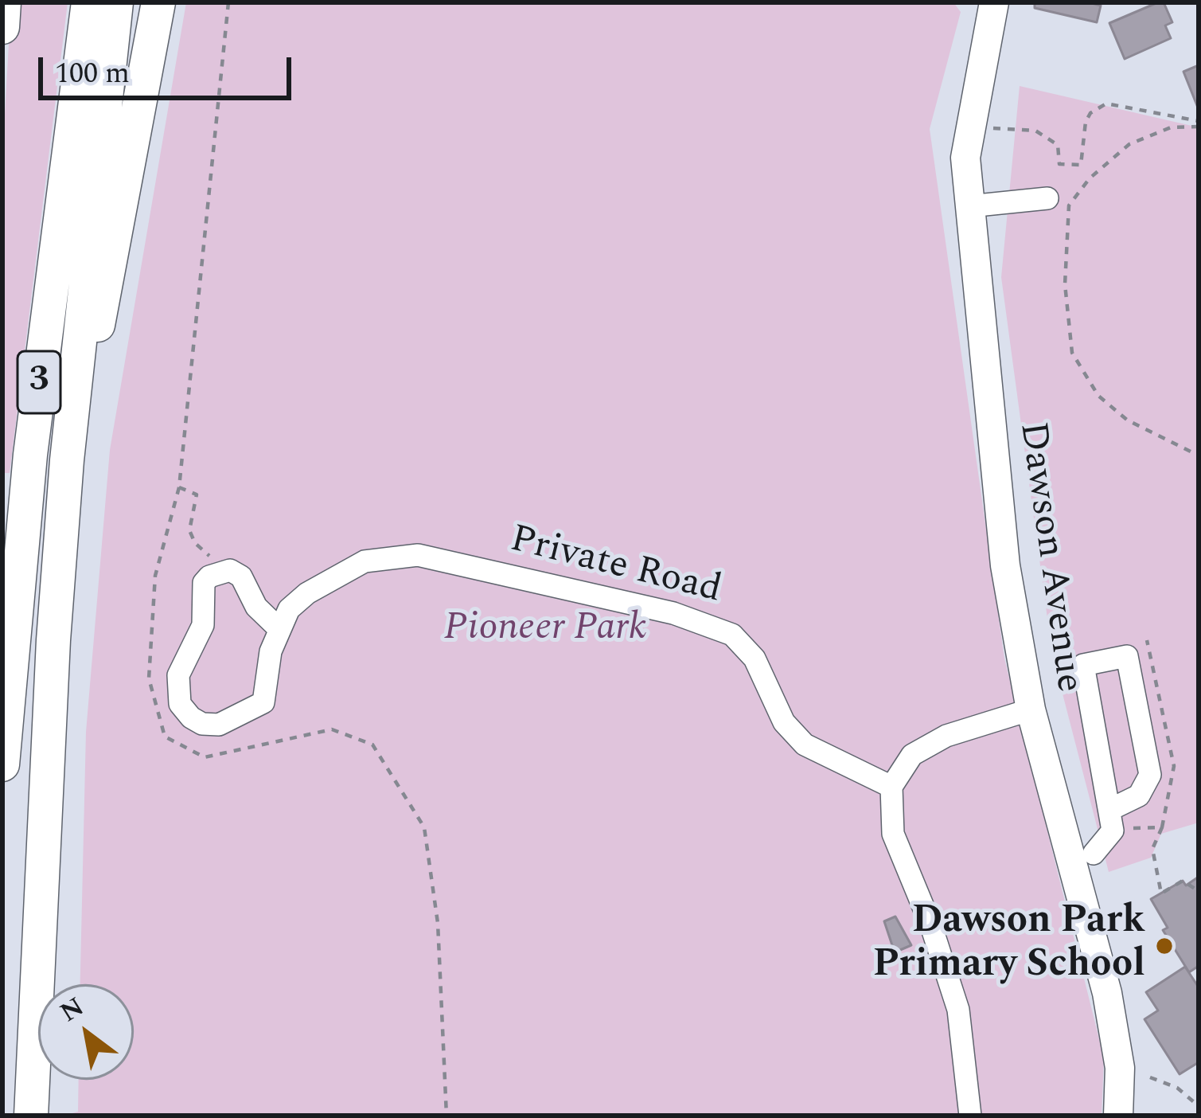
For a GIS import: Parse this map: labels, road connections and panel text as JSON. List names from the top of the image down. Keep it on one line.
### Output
{"streets":{"highway":["3"],"main road":["Dawson Avenue"],"lane":["Private Road"]},"parks":["Pioneer Park"],"places":["Dawson Park Primary School"],"scale_bar":"100 m","north":"top left"}
